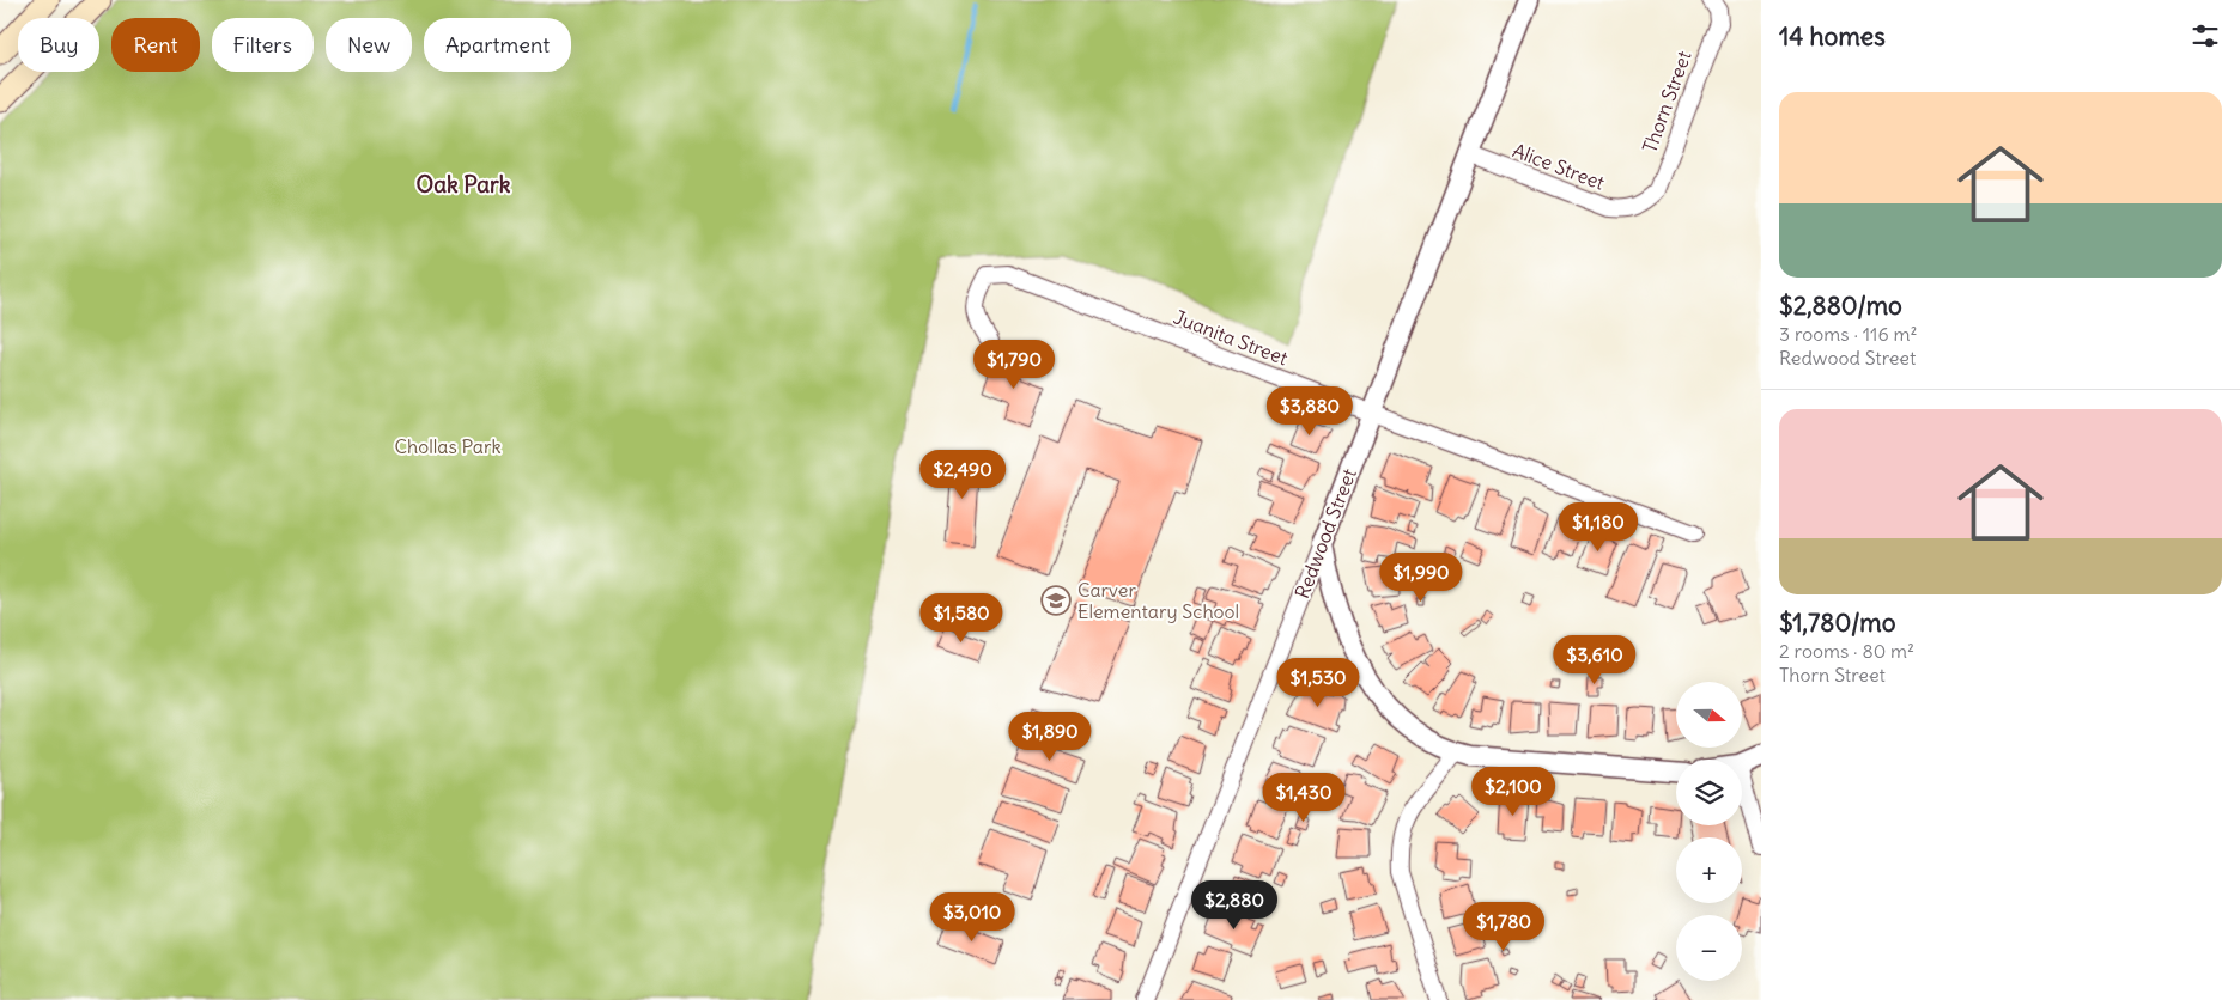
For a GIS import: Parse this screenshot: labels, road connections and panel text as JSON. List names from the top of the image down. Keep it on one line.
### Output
{"streets":{"street":["Thorn Street","Alice Street","Juanita Street","Redwood Street"]},"crossings":[["Thorn Street","Alice Street"],["Alice Street","Redwood Street"],["Juanita Street","Redwood Street"]],"districts":["Oak Park"],"parks":["Chollas Park"],"places":{"school or university":["Carver Elementary School"]},"north":"right","page":{"heading":"14 homes","chip":["Buy","Rent","Filters","New","Apartment"],"list":[{"name":"$2,880/mo","note":"3 rooms · 116 m² · Redwood Street"},{"name":"$1,780/mo","note":"2 rooms · 80 m² · Thorn Street"}],"price":["$1,790","$3,880","$2,490","$1,180","$1,990","$1,580","$3,610","$1,530","$1,890","$2,100","$1,430","$2,880","$3,010","$1,780"],"map_buttons":["+","−"]}}
